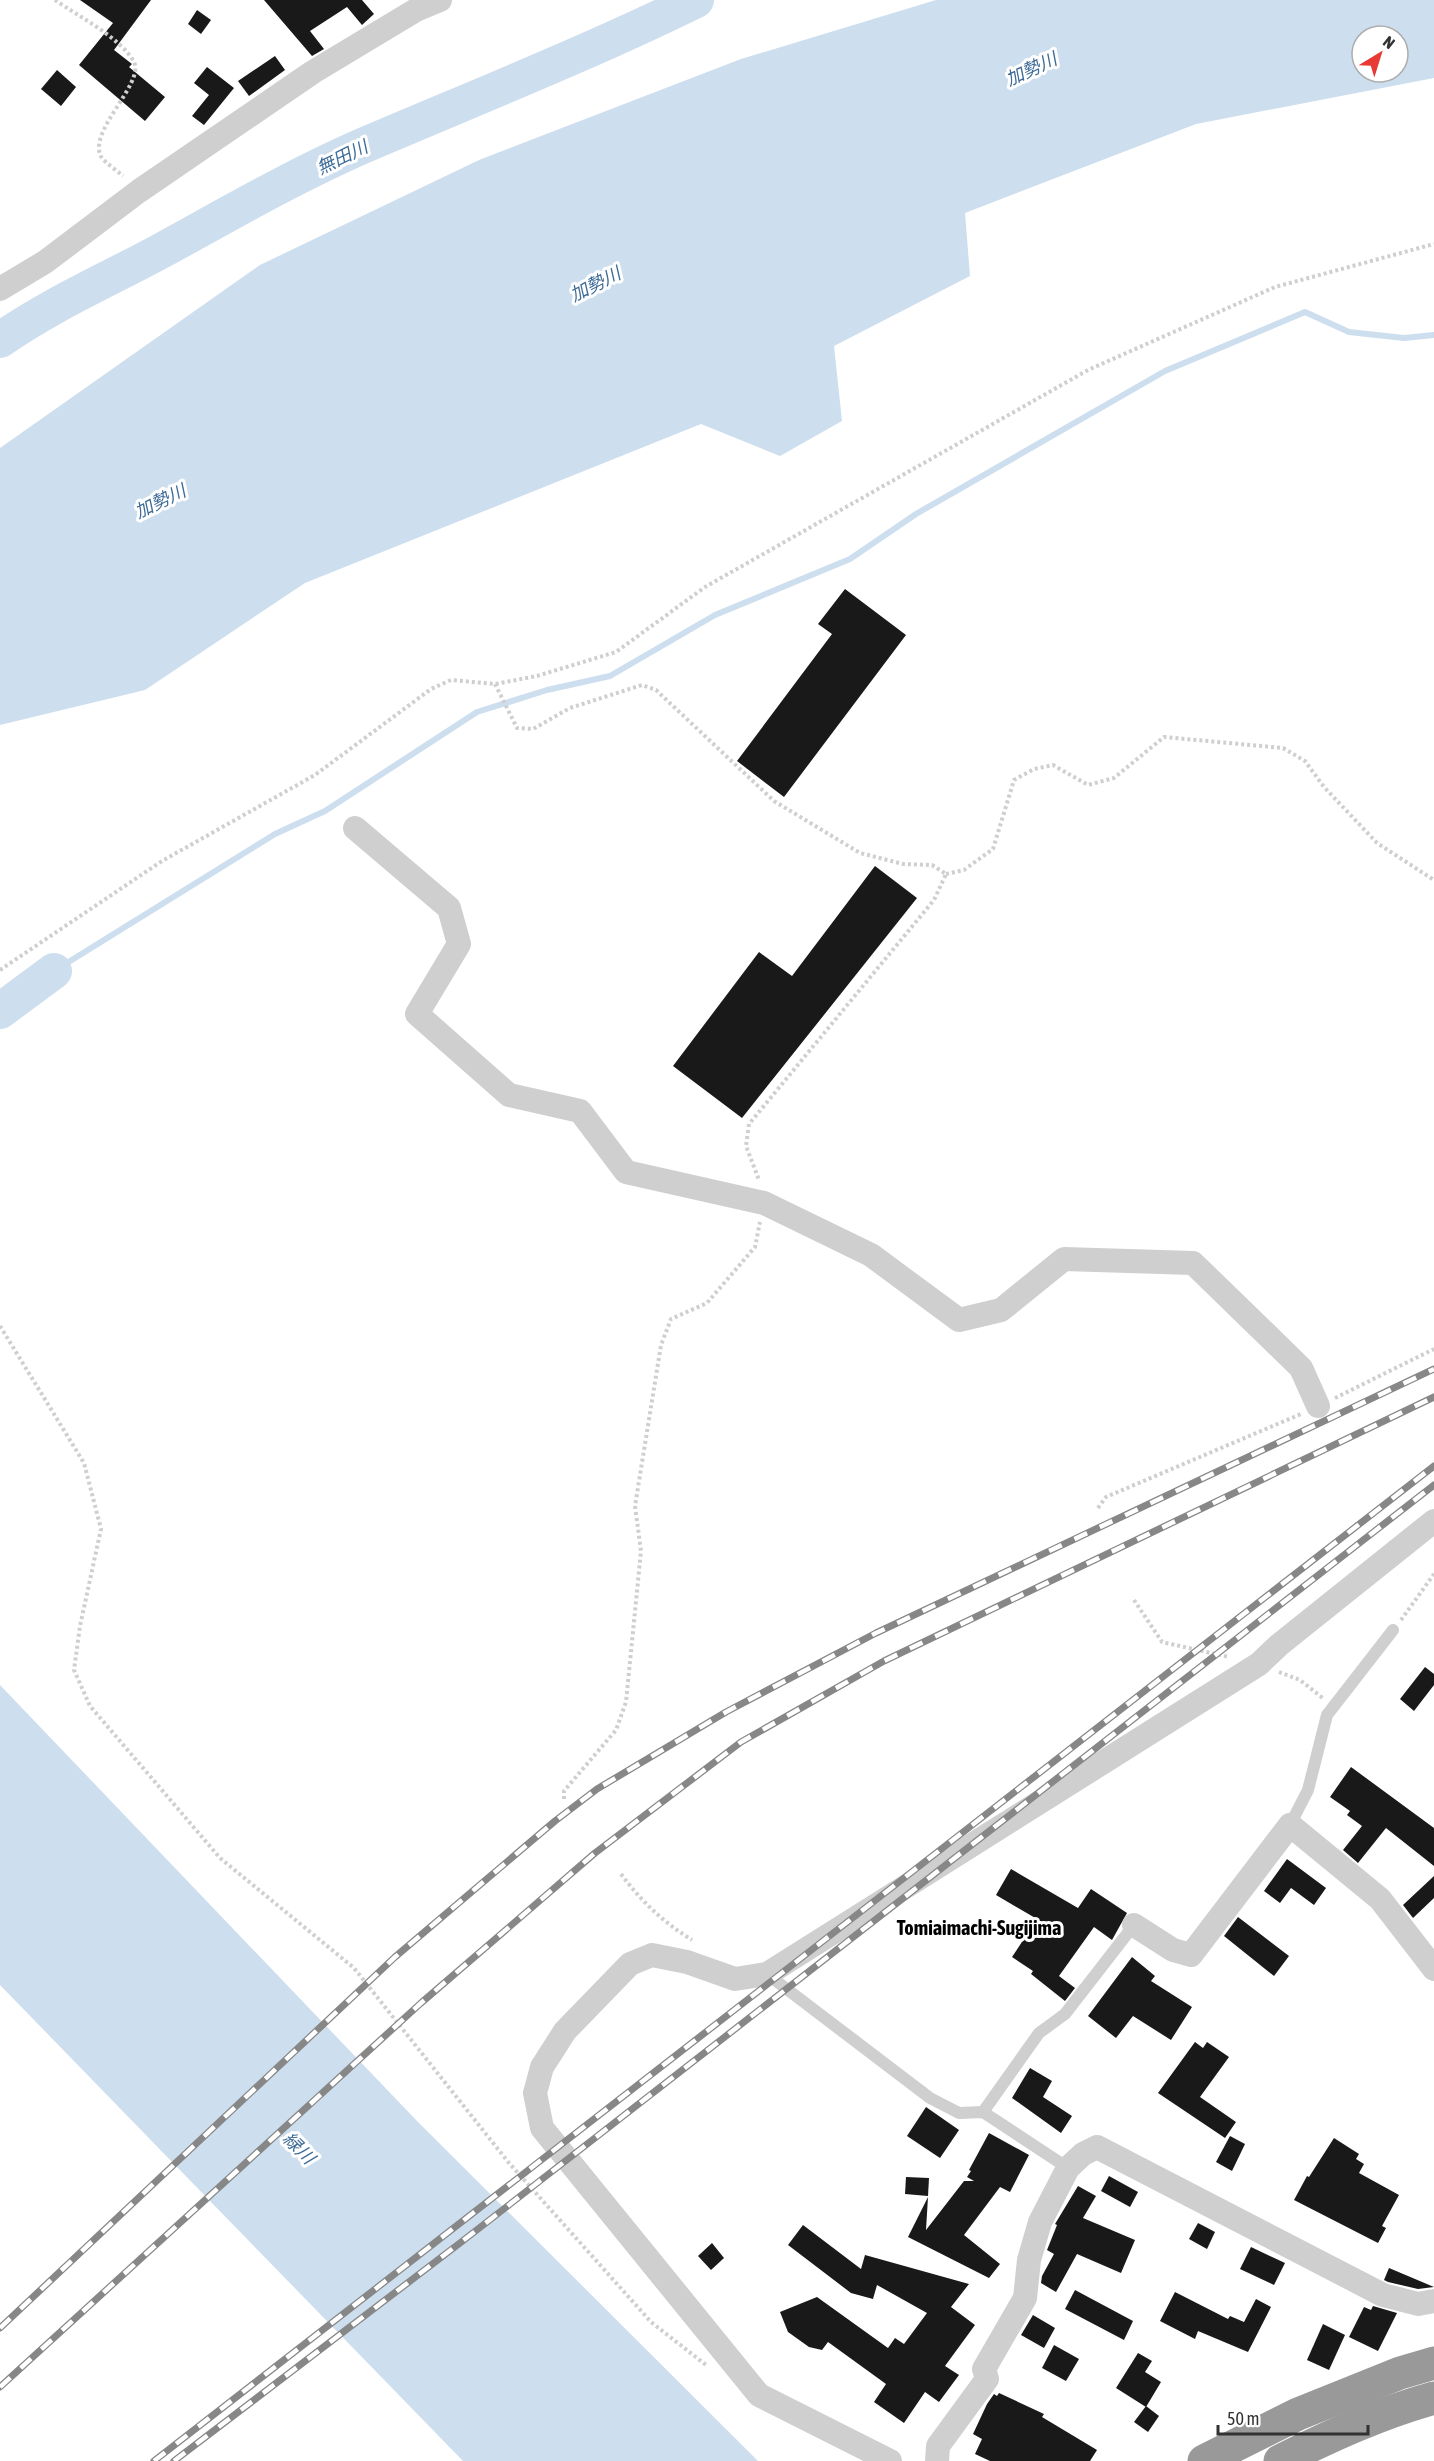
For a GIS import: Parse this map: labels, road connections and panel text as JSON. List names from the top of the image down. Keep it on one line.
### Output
{"districts":["Tomiaimachi-Sugijima"],"water":["加勢川","無田川","緑川"],"scale_bar":"50 m","north":"top right"}
